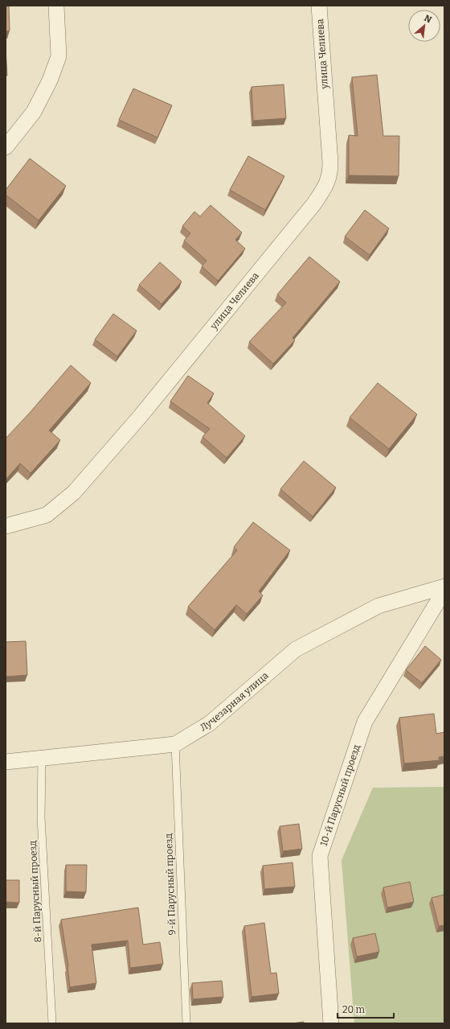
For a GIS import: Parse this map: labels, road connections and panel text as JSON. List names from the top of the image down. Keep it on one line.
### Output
{"streets":{"street":["улица Челиева","Лучезарная улица","10-й Парусный проезд"],"lane":["9-й Парусный проезд","8-й Парусный проезд"]},"crossings":[["Лучезарная улица","9-й Парусный проезд"],["Лучезарная улица","8-й Парусный проезд"]],"scale_bar":"20 m","north":"top right"}
